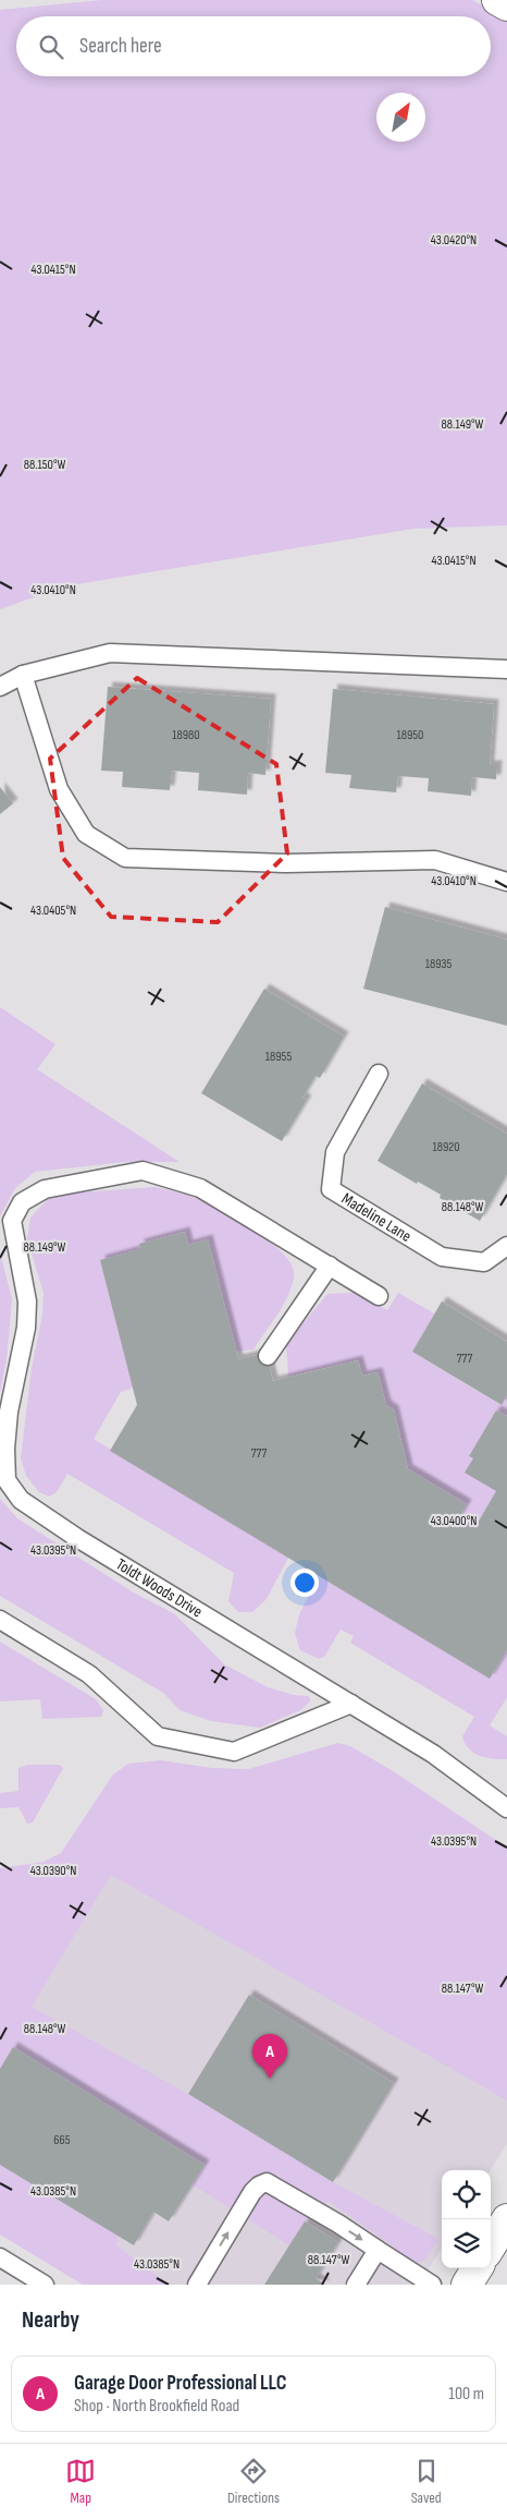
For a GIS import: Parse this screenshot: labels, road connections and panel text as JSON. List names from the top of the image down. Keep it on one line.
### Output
{"streets":{"lane":["Madeline Lane","Toldt Woods Drive"]},"house_numbers":["18980","18950","18935","18955","18920","777","777","665"],"north":"top right","page":{"search":"Search here","pins":"A","heading":"Nearby","list":[{"mark":"A","name":"Garage Door Professional LLC","note":"Shop · North Brookfield Road","value":"100 m"}],"nav":["Map","Directions","Saved"]},"coordinates":["43.0420°N","43.0415°N","88.149°W","88.150°W","43.0410°N","43.0405°N","88.148°W","43.0400°N","43.0395°N","43.0390°N","88.147°W","43.0385°N"]}
